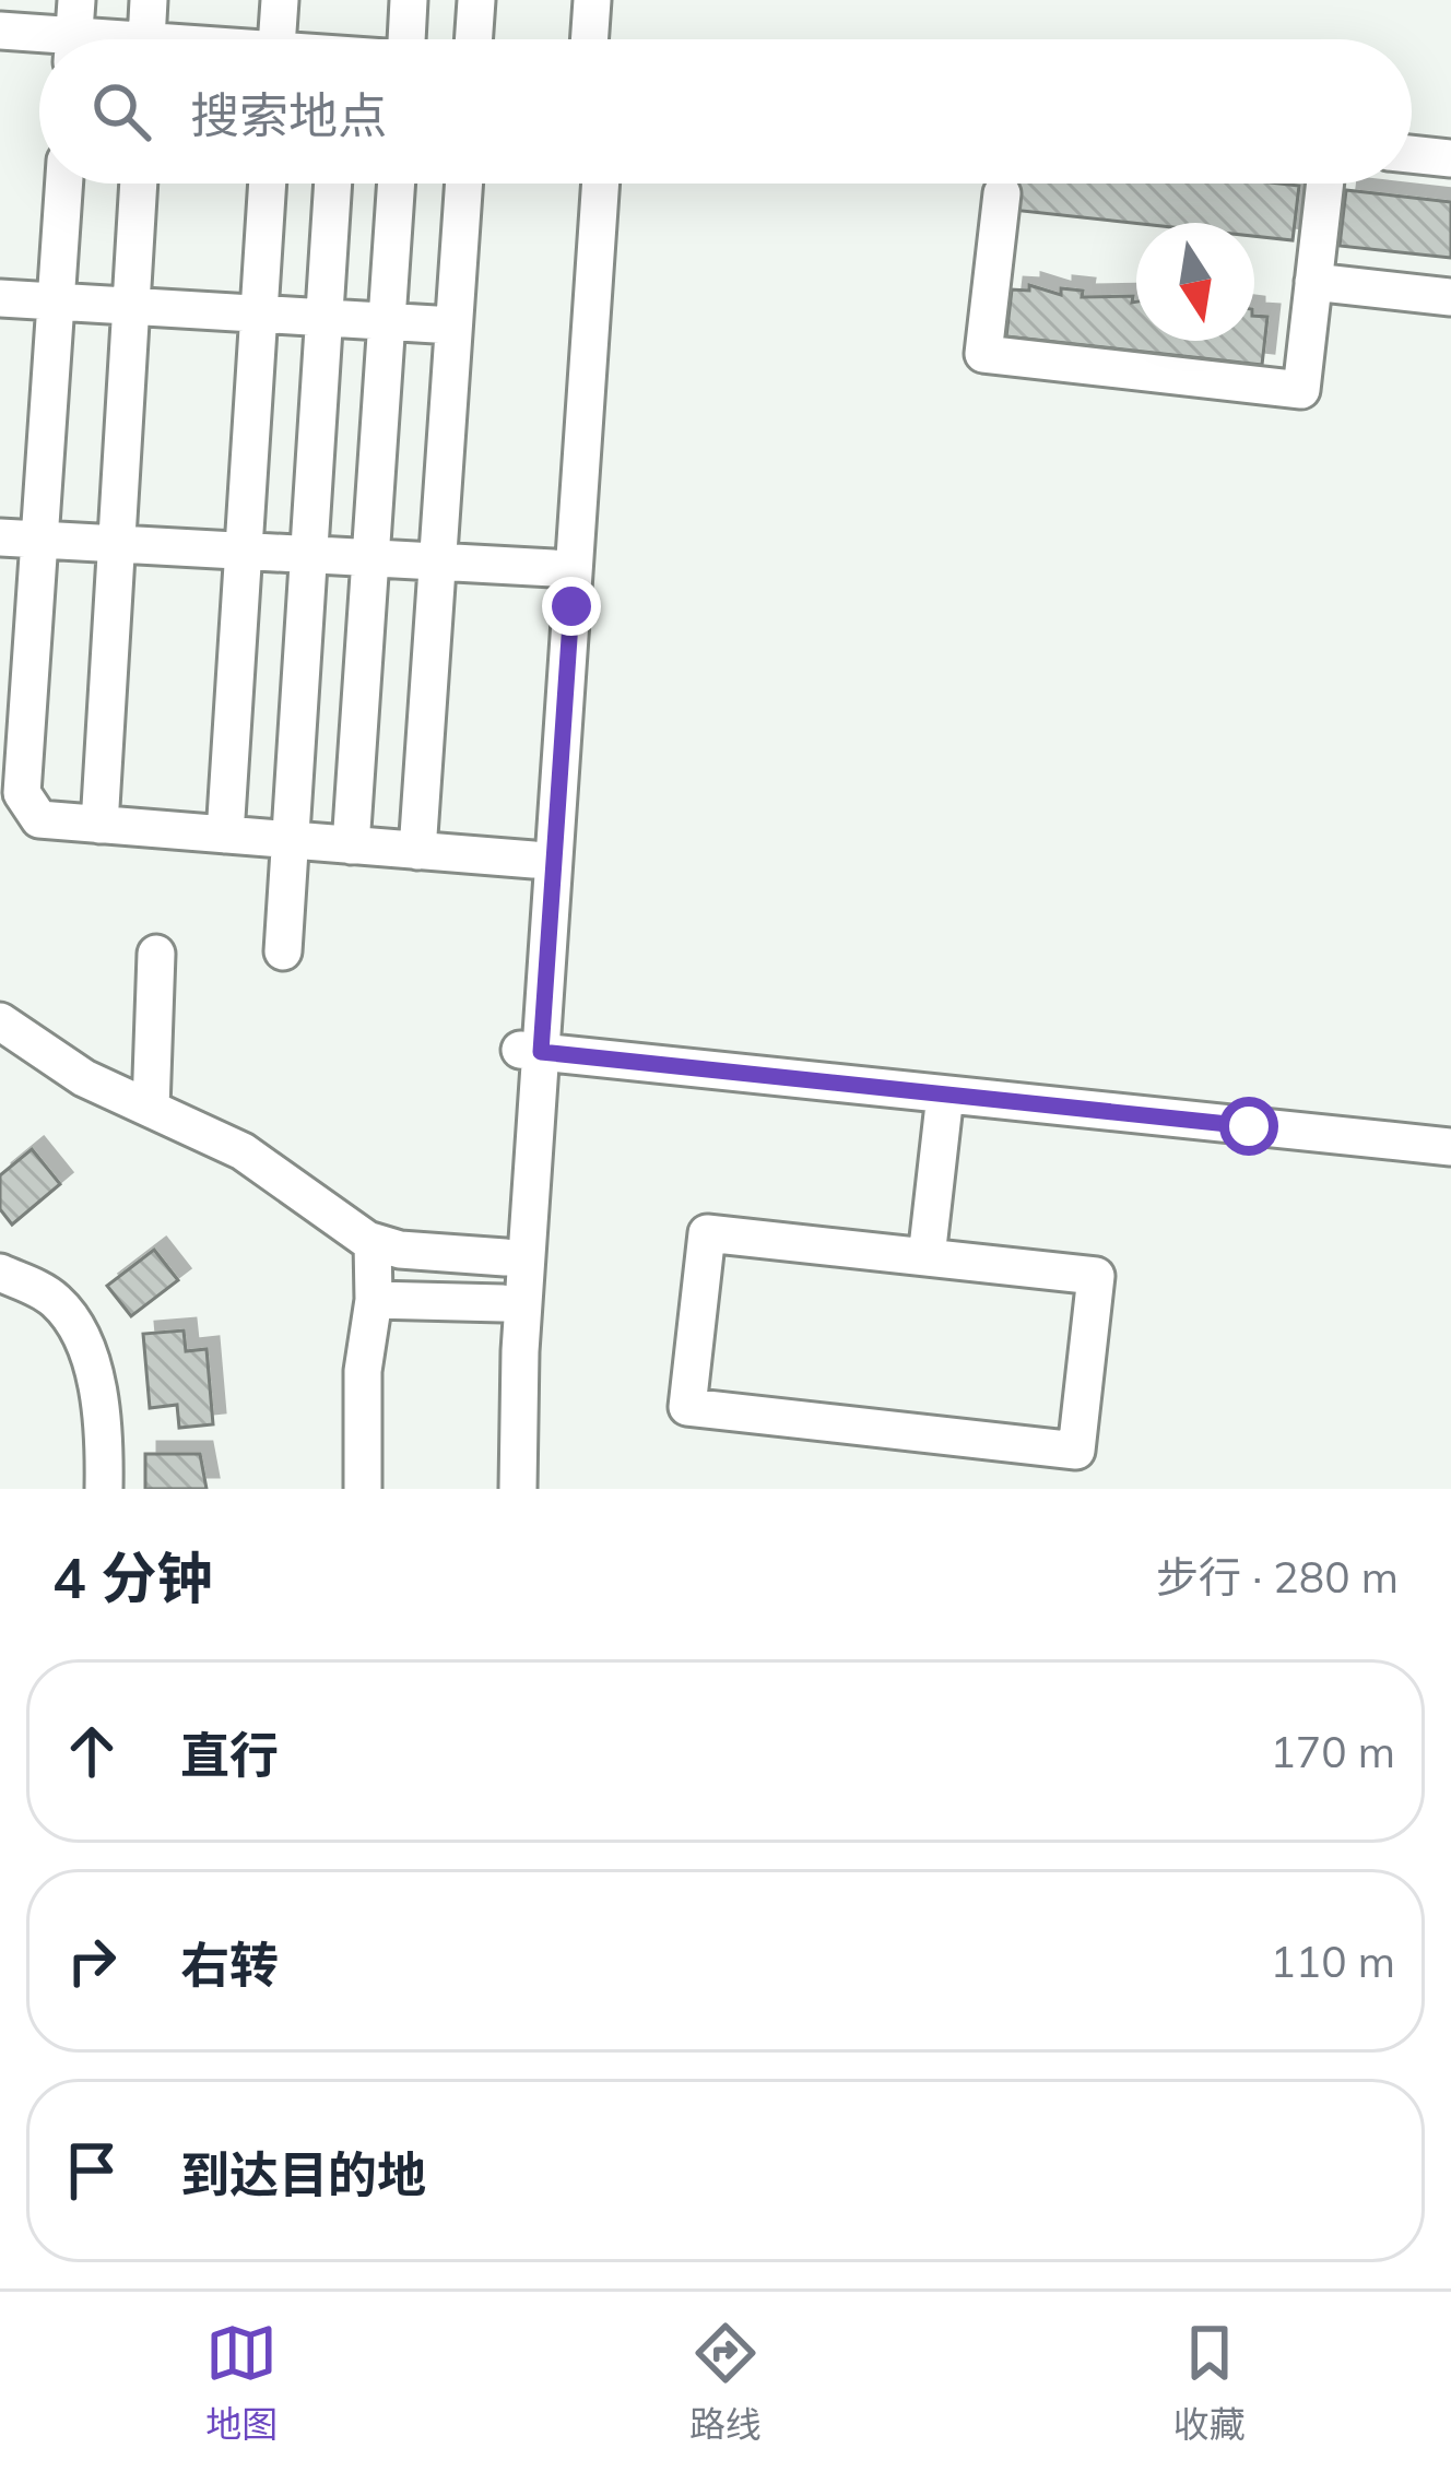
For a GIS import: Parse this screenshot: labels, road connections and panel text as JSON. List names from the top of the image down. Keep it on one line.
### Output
{"north":"bottom","page":{"search":"搜索地点","heading":["4 分钟","步行 · 280 m"],"list":[["直行","170 m"],["右转","110 m"],"到达目的地"],"nav":["地图","路线","收藏"]}}
